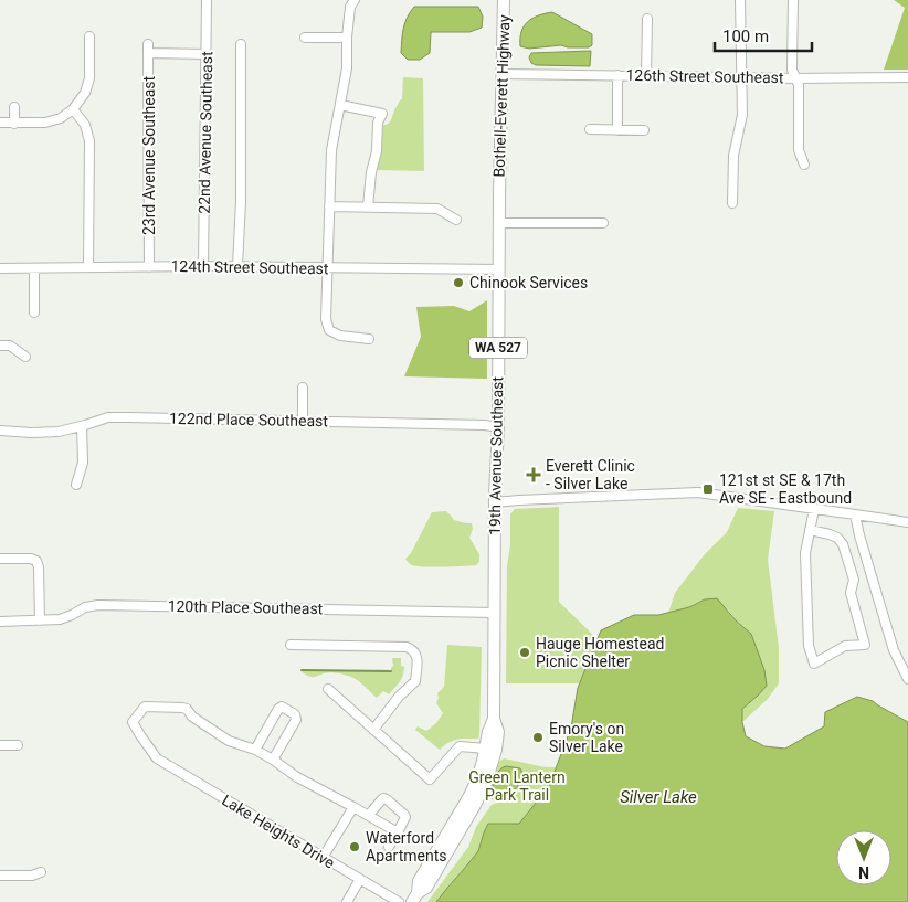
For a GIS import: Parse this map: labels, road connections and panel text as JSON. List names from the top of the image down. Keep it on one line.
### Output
{"streets":{"main road":["Bothell-Everett Highway","WA 527","19th Avenue Southeast"],"street":["126th Street Southeast","22nd Avenue Southeast","23rd Avenue Southeast","124th Street Southeast","122nd Place Southeast","120th Place Southeast","Lake Heights Drive"]},"crossings":[["126th Street Southeast","Bothell-Everett Highway"],["Bothell-Everett Highway","19th Avenue Southeast"],["22nd Avenue Southeast","23rd Avenue Southeast"],["22nd Avenue Southeast","124th Street Southeast"],["23rd Avenue Southeast","124th Street Southeast"],["124th Street Southeast","19th Avenue Southeast"],["122nd Place Southeast","19th Avenue Southeast"],["19th Avenue Southeast","120th Place Southeast"]],"water":["Silver Lake"],"parks":["Green Lantern Park Trail"],"places":{"other":["Chinook Services","Hauge Homestead Picnic Shelter","Emory's on Silver Lake","Waterford Apartments"],"health":["Everett Clinic - Silver Lake"],"transit":["121st st SE & 17th Ave SE - Eastbound"]},"scale_bar":"100 m","north":"bottom"}
